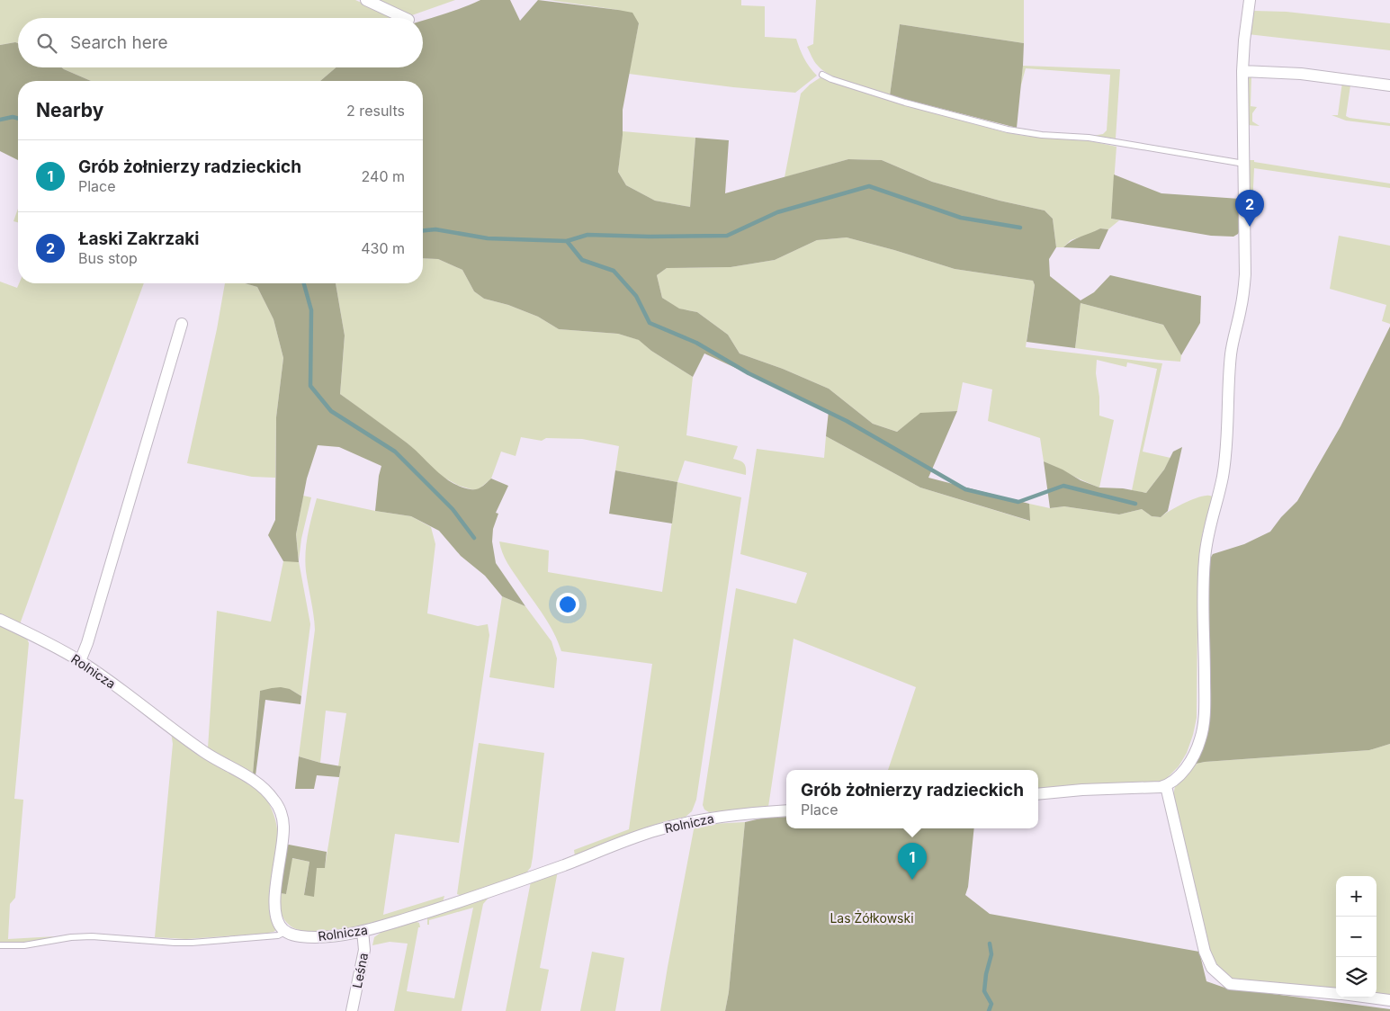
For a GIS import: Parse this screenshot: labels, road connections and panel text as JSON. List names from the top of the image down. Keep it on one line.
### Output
{"streets":{"street":["Rolnicza","Leśna"]},"crossings":[["Rolnicza","Leśna"]],"parks":["Las Żółkowski"],"page":{"search":"Search here","heading":["Nearby","2 results"],"list":[{"mark":"1","name":"Grób żołnierzy radzieckich","note":"Place","value":"240 m"},{"mark":"2","name":"Łaski Zakrzaki","note":"Bus stop","value":"430 m"}],"pins":["2","1"],"popup":["Grób żołnierzy radzieckich","Place"],"map_buttons":["+","−"]}}
